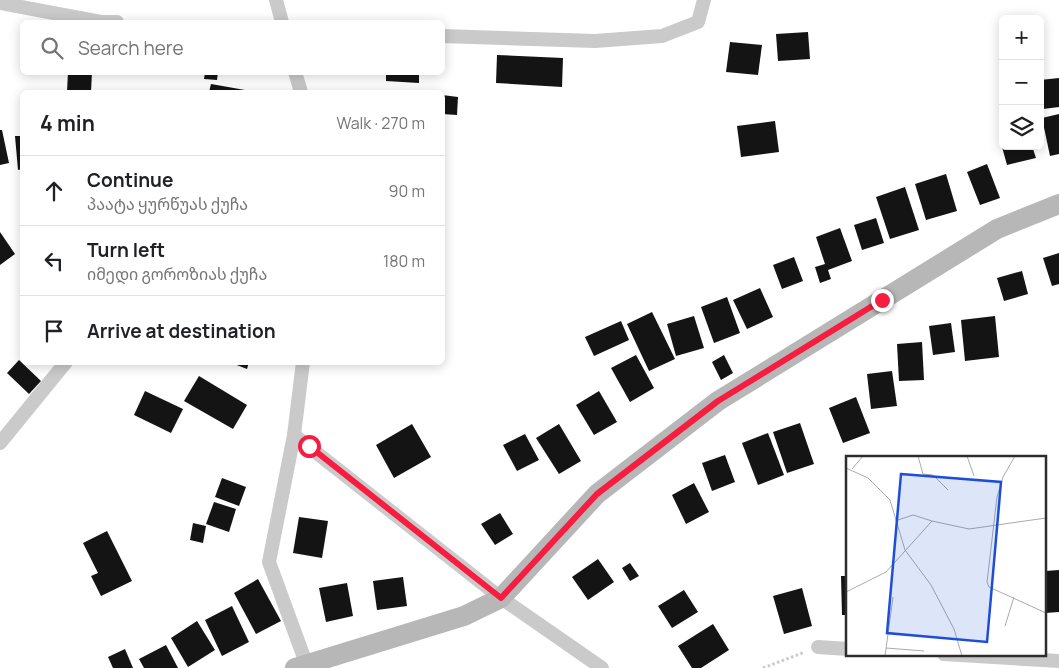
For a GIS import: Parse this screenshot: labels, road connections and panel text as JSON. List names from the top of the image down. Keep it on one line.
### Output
{"page":{"map_buttons":["+","−"],"search":"Search here","heading":["4 min","Walk · 270 m"],"list":[["Continue","პაატა ყურწუას ქუჩა","90 m"],["Turn left","იმედი გოროზიას ქუჩა","180 m"],"Arrive at destination"]}}
